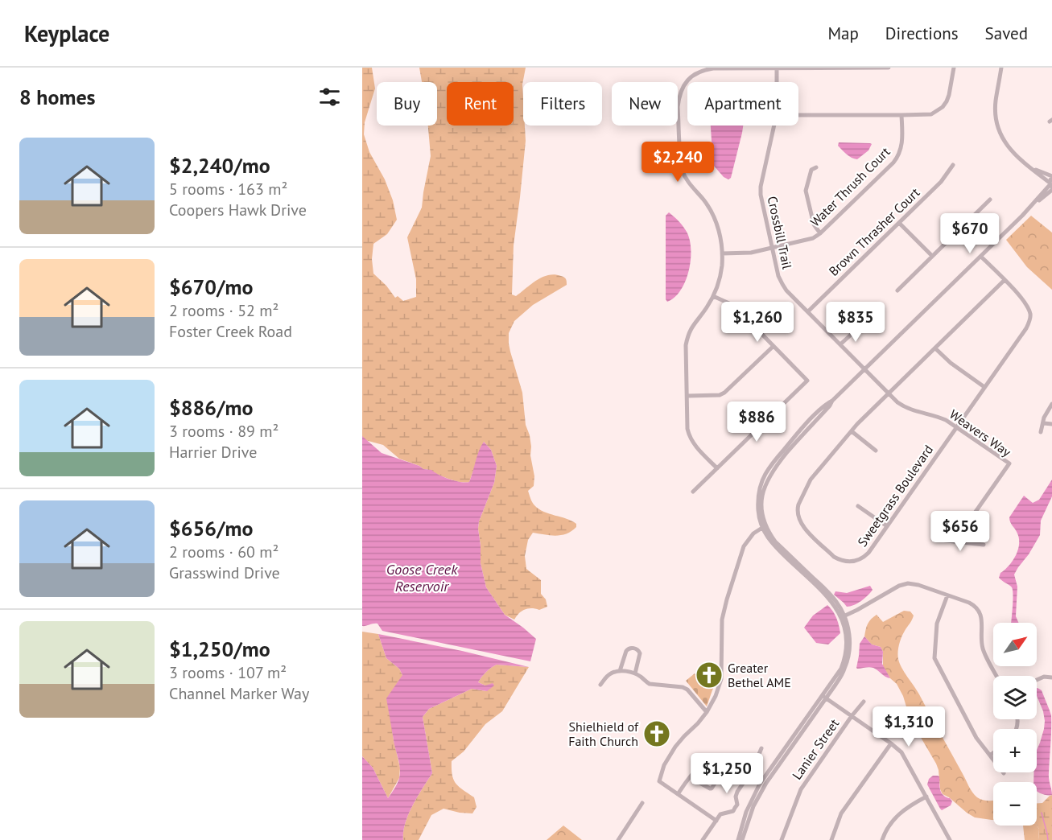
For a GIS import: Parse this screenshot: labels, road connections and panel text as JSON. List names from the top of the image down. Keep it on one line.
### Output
{"streets":{"street":["Water Thrush Court","Brown Thrasher Court","Crossbill Trail","Weavers Way","Sweetgrass Boulevard","Lanier Street"]},"crossings":[["Water Thrush Court","Crossbill Trail"],["Brown Thrasher Court","Crossbill Trail"],["Crossbill Trail","Weavers Way"],["Weavers Way","Sweetgrass Boulevard"]],"water":["Goose Creek Reservoir"],"places":{"church":["Greater Bethel AME","Shielhield of Faith Church"]},"north":"top right","page":{"header":"Keyplace","nav":["Map","Directions","Saved"],"heading":"8 homes","chip":["Buy","Rent","Filters","New","Apartment"],"list":[{"name":"$2,240/mo","note":"5 rooms · 163 m² · Coopers Hawk Drive"},{"name":"$670/mo","note":"2 rooms · 52 m² · Foster Creek Road"},{"name":"$886/mo","note":"3 rooms · 89 m² · Harrier Drive"},{"name":"$656/mo","note":"2 rooms · 60 m² · Grasswind Drive"},{"name":"$1,250/mo","note":"3 rooms · 107 m² · Channel Marker Way"}],"price":["$2,240","$670","$1,260","$835","$886","$656","$1,310","$1,250"],"map_buttons":["+","−"]}}
